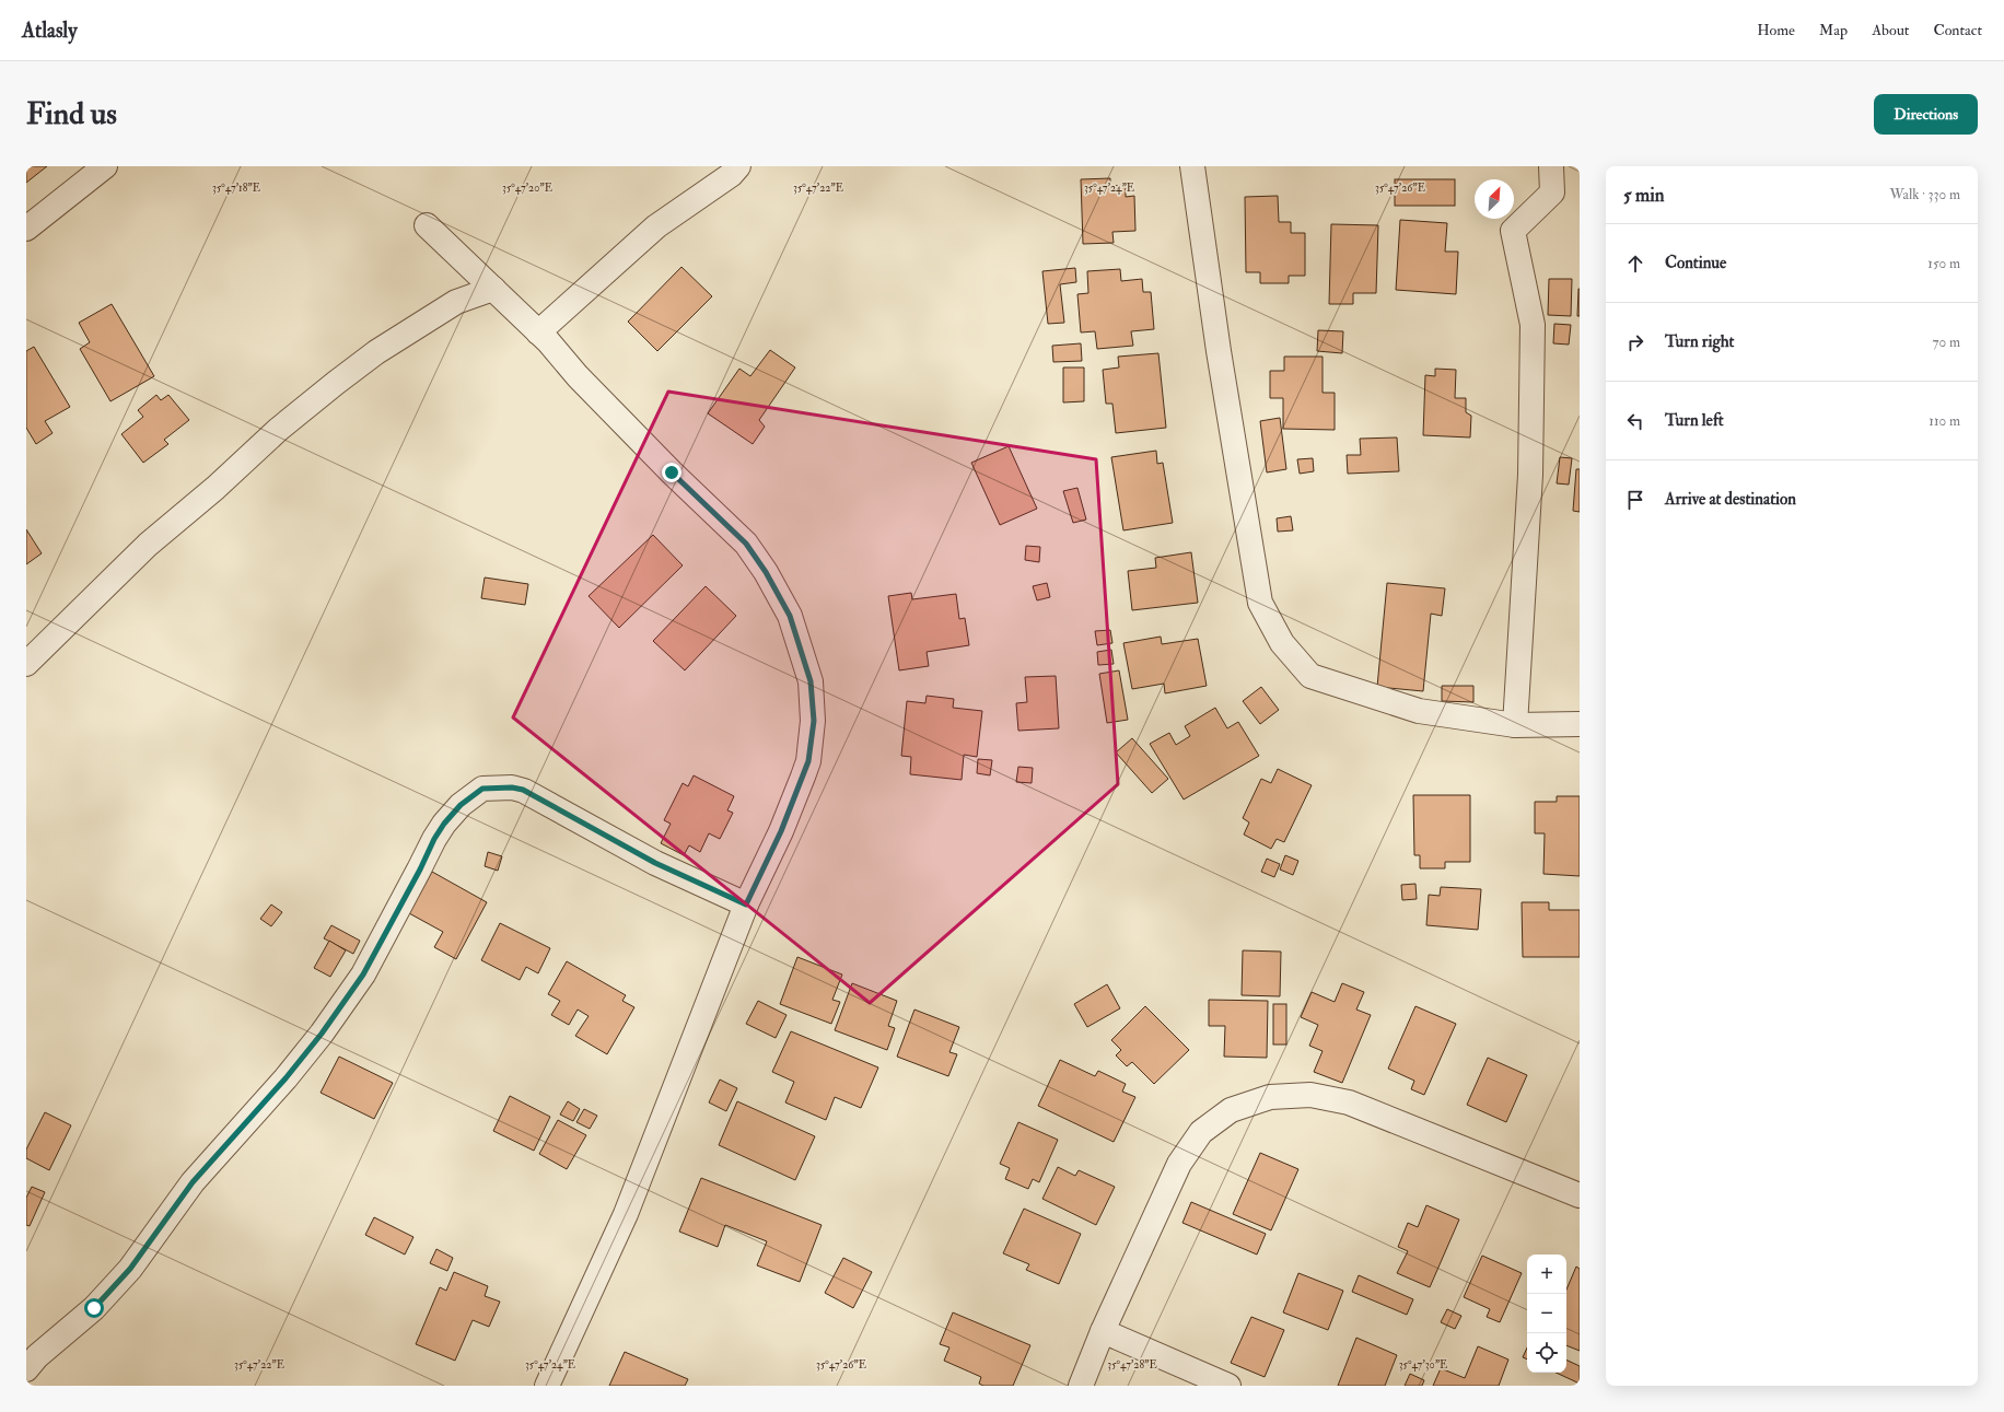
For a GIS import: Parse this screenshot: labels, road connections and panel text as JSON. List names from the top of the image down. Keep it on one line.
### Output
{"north":"top right","page":{"header":"Atlasly","nav":["Home","Map","About","Contact"],"buttons":"Directions","title":"Find us","heading":["5 min","Walk · 330 m"],"list":[["Continue","150 m"],["Turn right","70 m"],["Turn left","110 m"],"Arrive at destination"],"map_buttons":["+","−"]},"coordinates":["35°47'18\"E","35°47'20\"E","35°47'22\"E","35°47'24\"E","35°47'26\"E","35°47'28\"E","35°47'30\"E"]}
